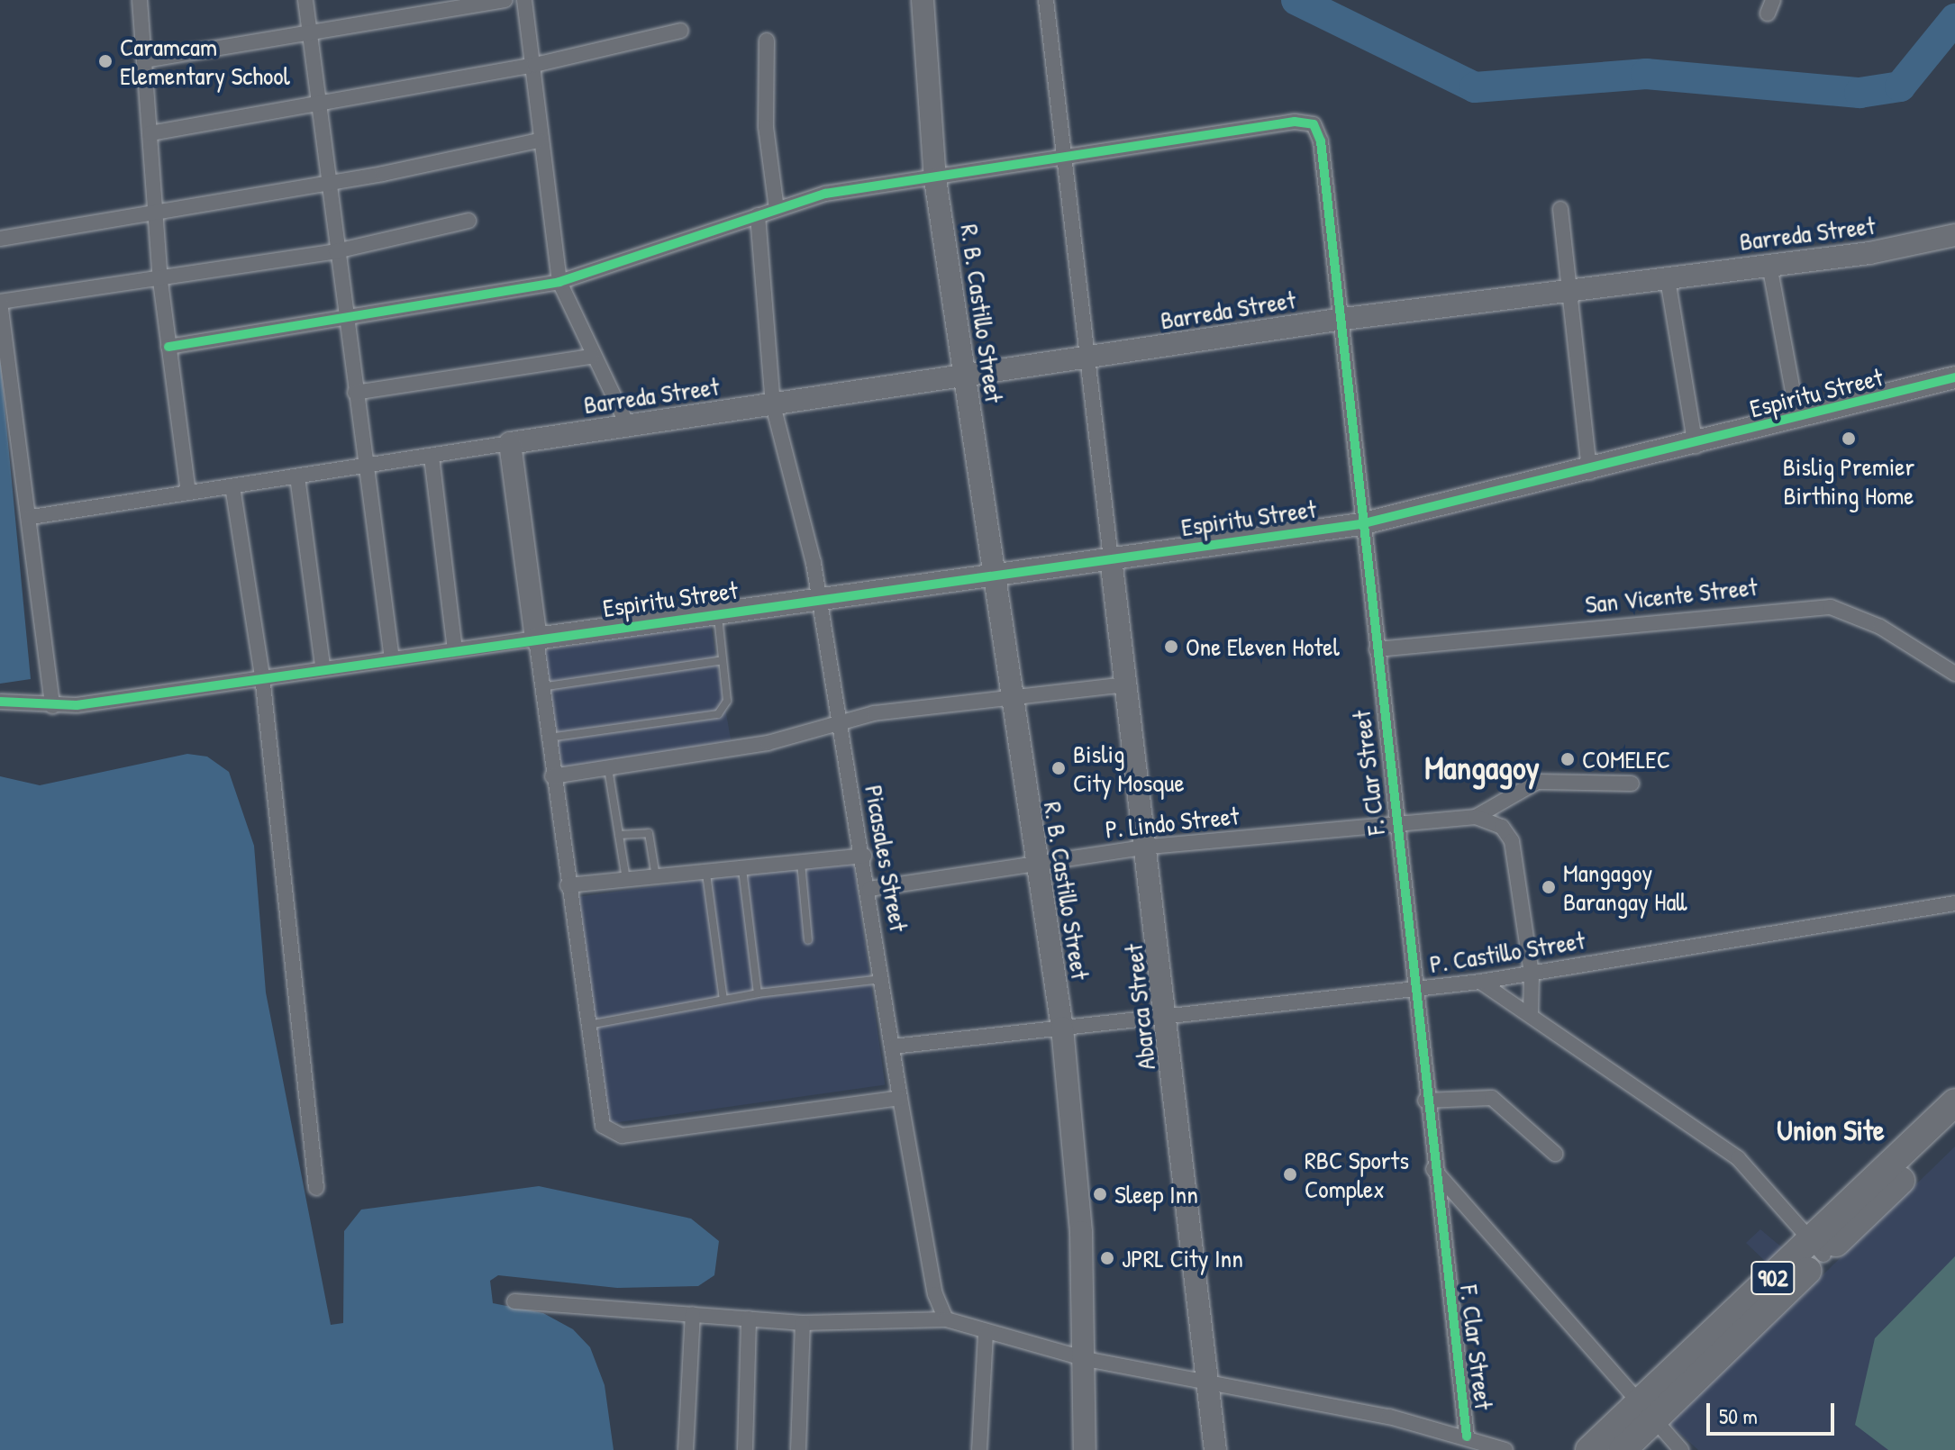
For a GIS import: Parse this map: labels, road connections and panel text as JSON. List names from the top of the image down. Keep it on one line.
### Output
{"streets":{"highway":["902"],"street":["Barreda Street","R. B. Castillo Street","Espiritu Street","San Vicente Street","F. Clar Street","P. Lindo Street","Picasales Street","P. Castillo Street","Abarca Street"]},"crossings":[["Barreda Street","R. B. Castillo Street"],["Barreda Street","F. Clar Street"],["Barreda Street","Picasales Street"],["R. B. Castillo Street","Espiritu Street"],["R. B. Castillo Street","P. Lindo Street"],["R. B. Castillo Street","P. Castillo Street"],["Espiritu Street","F. Clar Street"],["Espiritu Street","Picasales Street"],["Espiritu Street","Abarca Street"],["San Vicente Street","F. Clar Street"],["F. Clar Street","P. Lindo Street"],["F. Clar Street","P. Castillo Street"],["P. Lindo Street","Picasales Street"],["P. Lindo Street","Abarca Street"],["Picasales Street","P. Castillo Street"],["P. Castillo Street","Abarca Street"]],"districts":["Mangagoy","Union Site"],"places":["Caramcam Elementary School","Bislig Premier Birthing Home","One Eleven Hotel","COMELEC","Bislig City Mosque","Mangagoy Barangay Hall","RBC Sports Complex","Sleep Inn","JPRL City Inn"],"scale_bar":"50 m"}
